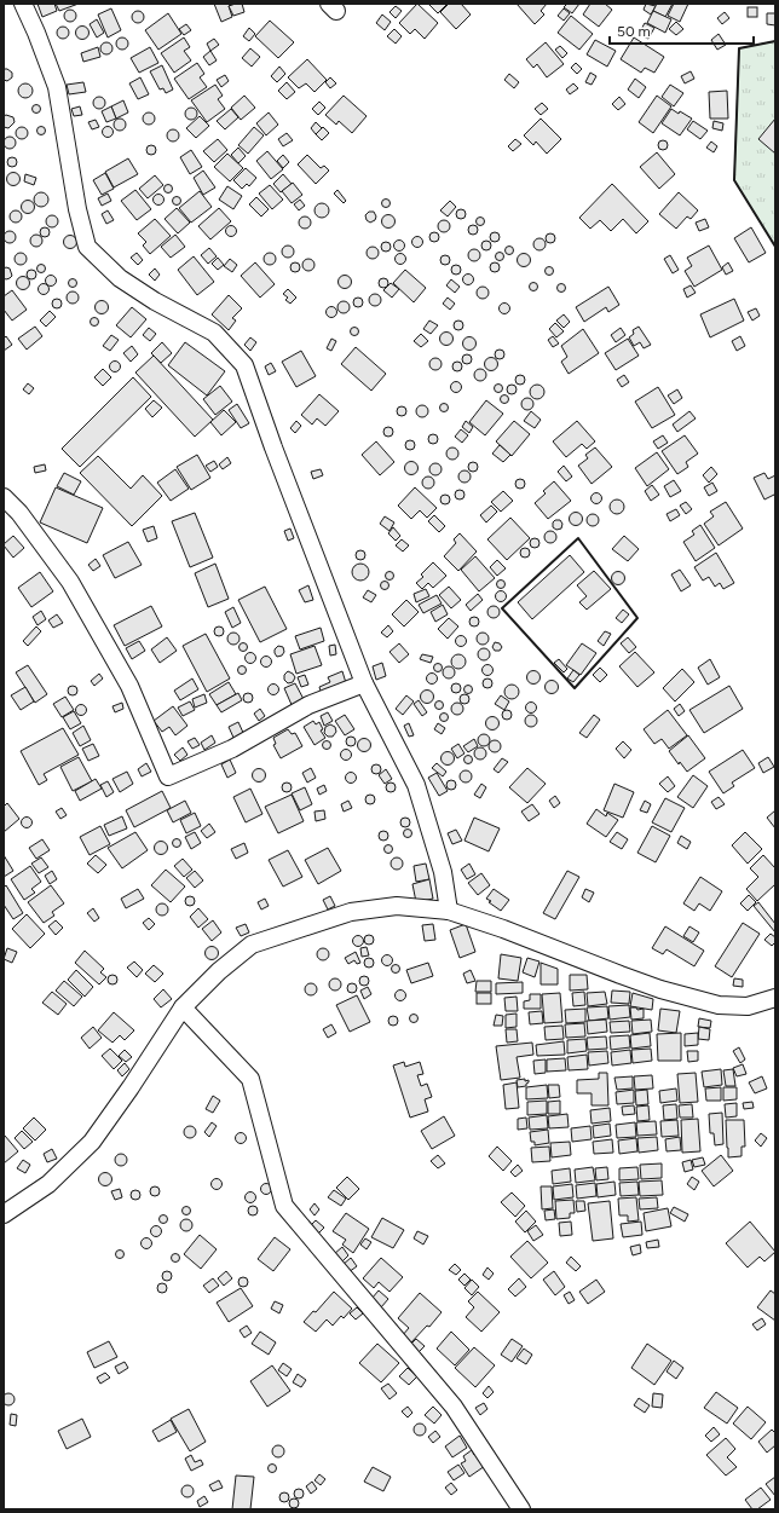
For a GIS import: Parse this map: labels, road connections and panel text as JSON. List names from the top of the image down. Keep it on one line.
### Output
{"scale_bar":"50 m"}
